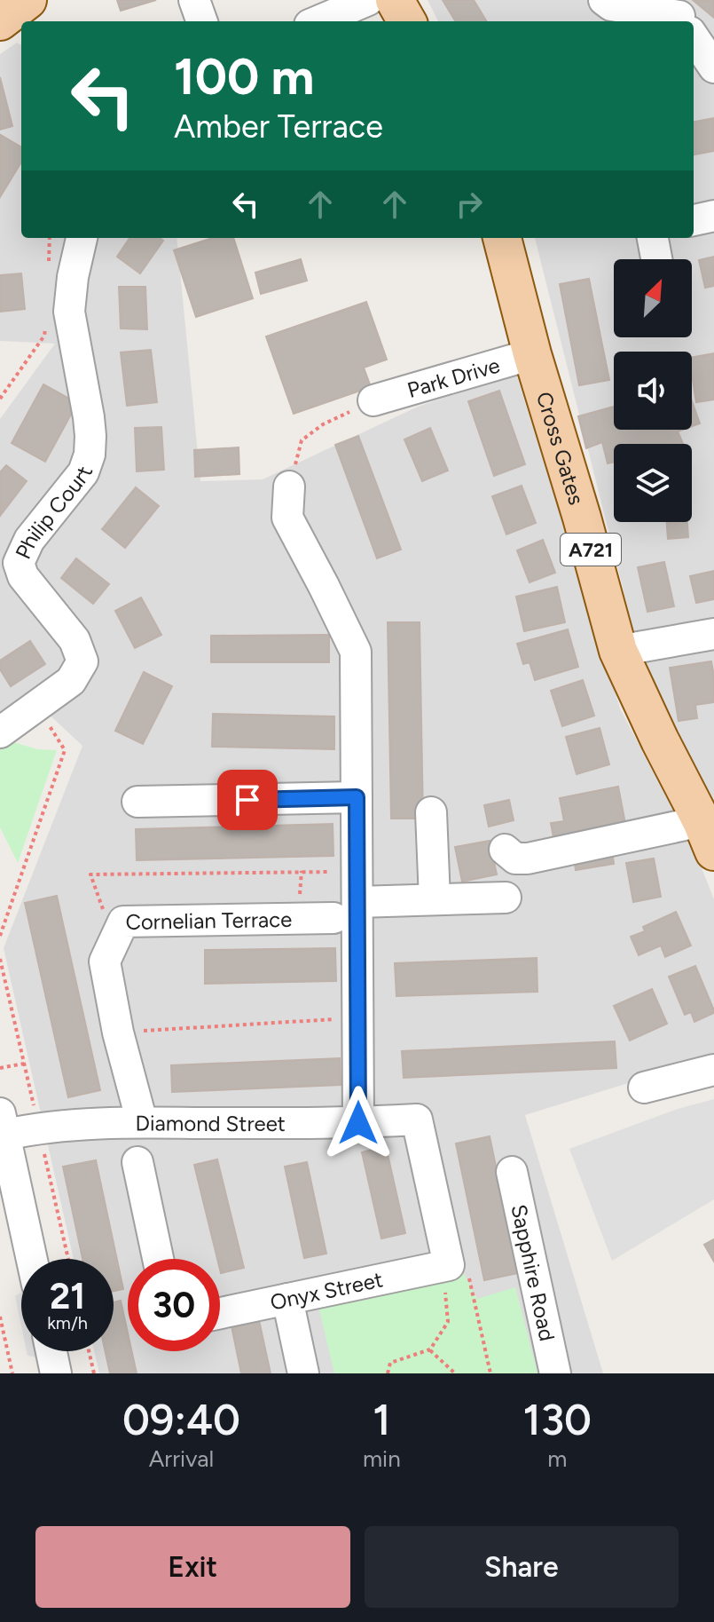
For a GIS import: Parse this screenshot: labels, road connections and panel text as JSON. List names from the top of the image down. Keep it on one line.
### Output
{"streets":{"main road":["Cross Gates","A721"],"street":["Park Drive","Philip Court","Cornelian Terrace","Diamond Street","Sapphire Road","Onyx Street"]},"crossings":[["Park Drive","Cross Gates"],["Cornelian Terrace","Diamond Street"],["Diamond Street","Onyx Street"]],"north":"top right","page":{"turn":["100 m","Amber Terrace"],"speed":"21 km/h","limit":"30","eta":["09:40","Arrival","1","min","130","m"],"buttons":["Exit","Share"]}}
